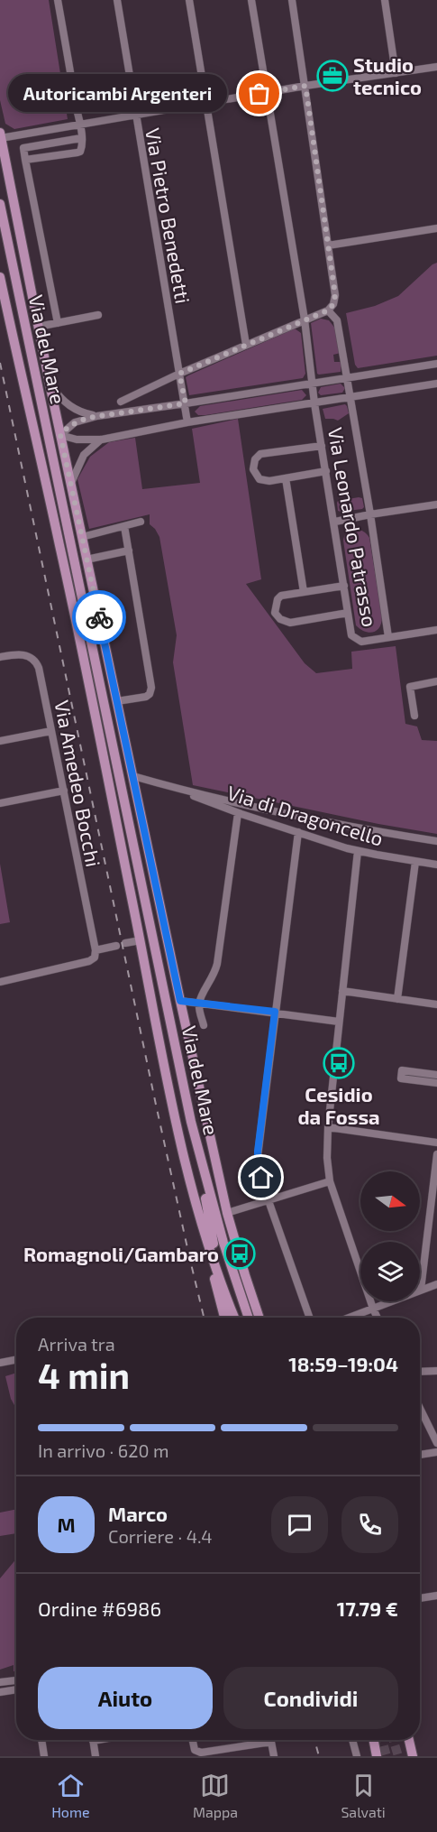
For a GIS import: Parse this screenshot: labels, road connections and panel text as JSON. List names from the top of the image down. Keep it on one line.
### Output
{"streets":{"main road":["Via del Mare"],"street":["Via Pietro Benedetti","Via Leonardo Patrasso","Via Amedeo Bocchi","Via di Dragoncello"]},"places":{"office":["Studio tecnico"],"other":["Autoricambi Argenteri"],"bus stop":["Cesidio da Fossa","Romagnoli/Gambaro"]},"north":"right","page":{"bubble":"Autoricambi Argenteri","heading":["4 min","Arriva tra","18:59–19:04"],"panel":["Marco","Corriere · 4.4","Ordine #6986","17.79 €"],"bar":"In arrivo · 620 m","round":"M","buttons":["Aiuto","Condividi"],"tabs":["Home","Mappa","Salvati"]}}
